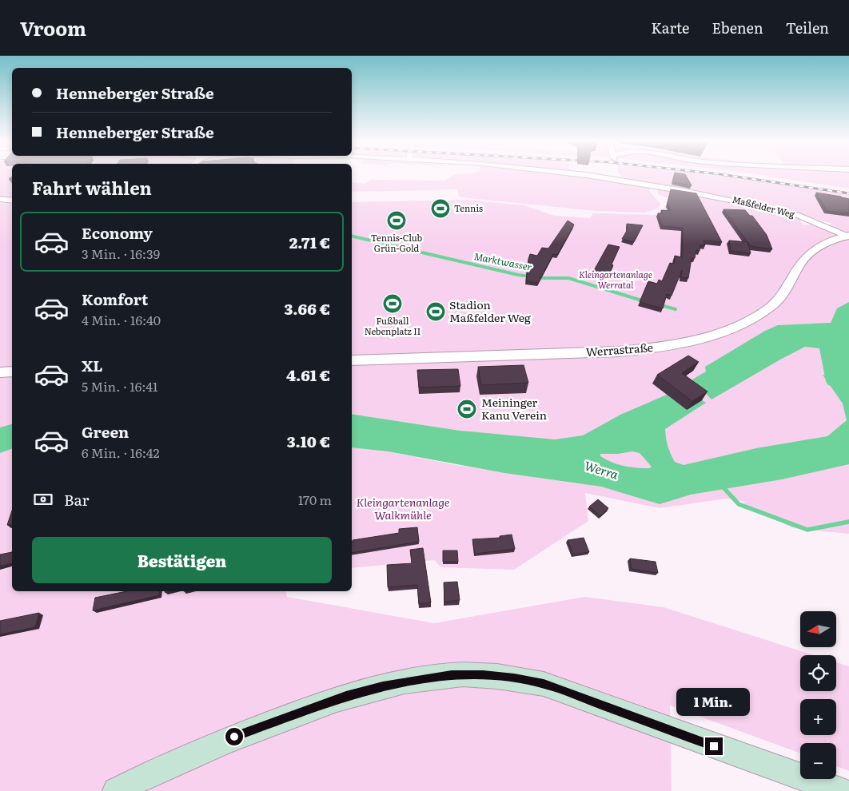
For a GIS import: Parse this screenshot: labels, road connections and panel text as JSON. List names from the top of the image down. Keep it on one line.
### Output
{"streets":{"street":["Maßfelder Weg","Werrastraße"]},"crossings":[["Maßfelder Weg","Werrastraße"]],"water":["Marktwasser","Werra"],"parks":["Kleingartenanlage Werratal","Kleingartenanlage Walkmühle"],"places":{"sports":["Tennis","Tennis-Club Grün-Gold","Fußball Nebenplatz II","Stadion Maßfelder Weg","Meininger Kanu Verein"]},"north":"left","page":{"header":"Vroom","nav":["Karte","Ebenen","Teilen"],"banner":["Henneberger Straße","Henneberger Straße"],"heading":"Fahrt wählen","list":[{"name":"Economy","note":"3 Min. · 16:39","value":"2.71 €"},{"name":"Komfort","note":"4 Min. · 16:40","value":"3.66 €"},{"name":"XL","note":"5 Min. · 16:41","value":"4.61 €"},{"name":"Green","note":"6 Min. · 16:42","value":"3.10 €"}],"pay":["Bar","170 m"],"buttons":"Bestätigen","map_buttons":["+","−"],"bubble":"1 Min."}}
